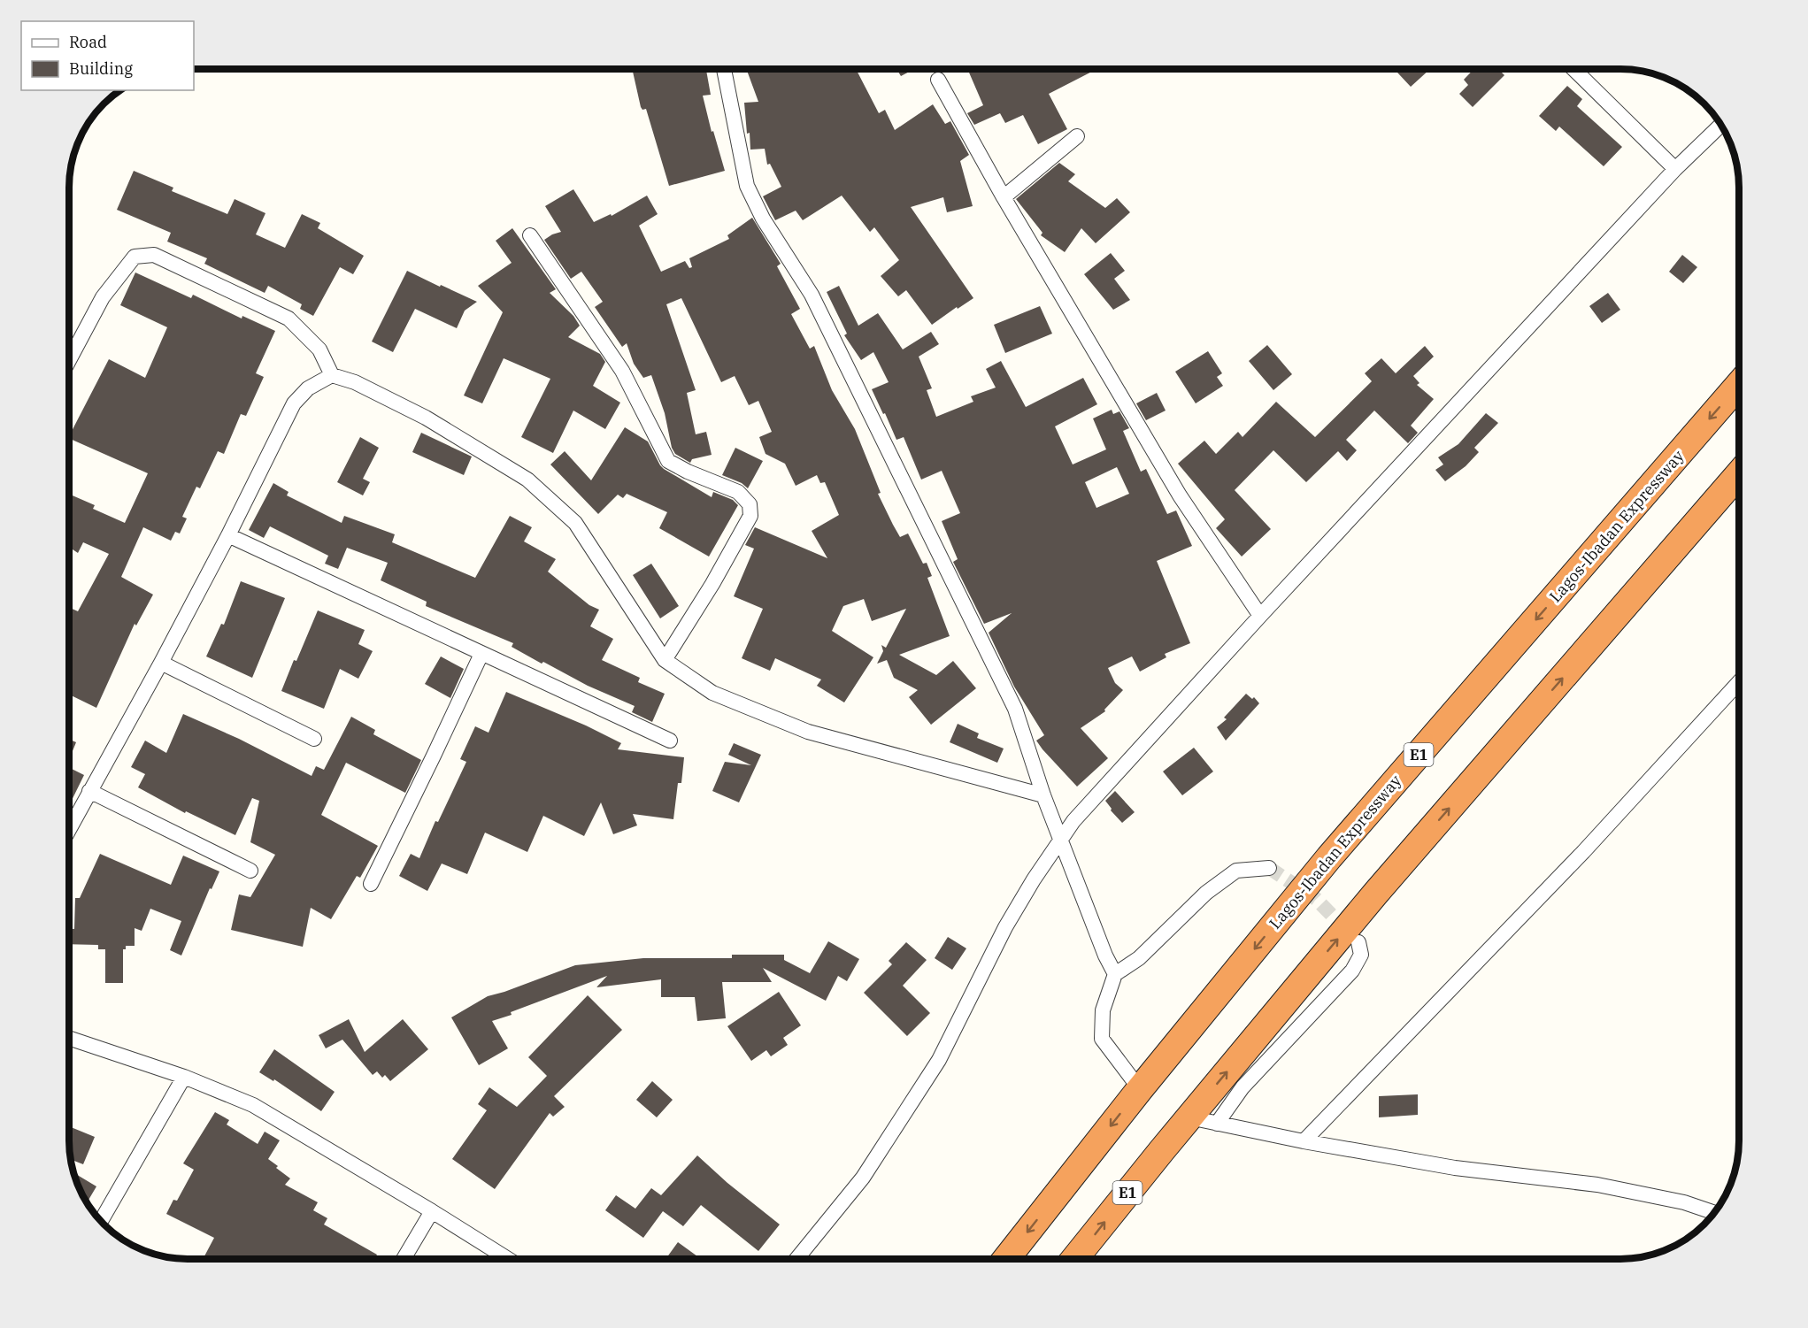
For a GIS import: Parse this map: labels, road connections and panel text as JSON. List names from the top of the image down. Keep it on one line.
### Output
{"streets":{"highway":["Lagos-Ibadan Expressway","E1"]},"legend":["Road","Building"]}
